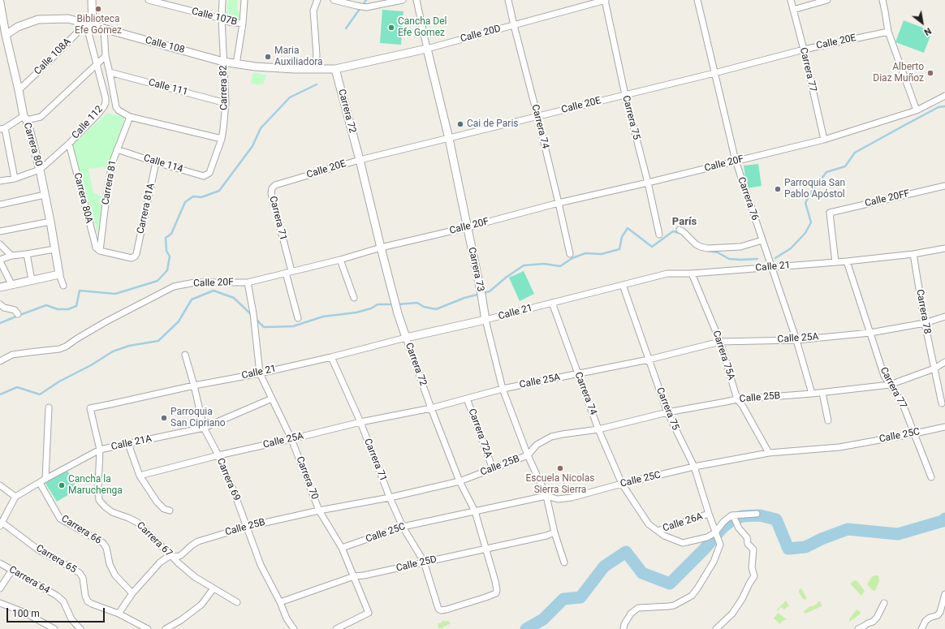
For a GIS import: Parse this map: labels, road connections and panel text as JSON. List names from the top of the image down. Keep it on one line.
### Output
{"streets":{"street":["Calle 107B","Calle 20D","Calle 20E","Calle 108","Calle 108A","Carrera 77","Calle 111","Carrera 82","Carrera 72","Carrera 75","Calle 112","Carrera 74","Carrera 80","Calle 114","Calle 20F","Carrera 81","Carrera 80A","Carrera 76","Calle 20FF","Carrera 81A","Carrera 71","Calle 21","Carrera 73","Carrera 78","Calle 25A","Carrera 75A","Calle 25B","Carrera 72A","Calle 25C","Calle 21A","Carrera 70","Carrera 69","Calle 26A","Carrera 66","Carrera 67","Carrera 65","Calle 25D","Carrera 64"]},"crossings":[["Calle 107B","Carrera 82"],["Calle 20D","Calle 108"],["Calle 20D","Carrera 72"],["Calle 20D","Carrera 75"],["Calle 20D","Carrera 74"],["Calle 20D","Carrera 73"],["Calle 20E","Carrera 77"],["Calle 20E","Carrera 72"],["Calle 20E","Carrera 75"],["Calle 20E","Carrera 74"],["Calle 20E","Carrera 76"],["Calle 20E","Carrera 71"],["Calle 20E","Carrera 73"],["Calle 108","Calle 108A"],["Calle 108","Carrera 82"],["Calle 108","Carrera 72"],["Calle 108","Calle 112"],["Calle 108","Carrera 80"],["Calle 108A","Calle 112"],["Calle 108A","Carrera 80"],["Carrera 77","Calle 20F"],["Carrera 77","Calle 21"],["Carrera 77","Calle 25A"],["Carrera 77","Calle 25B"],["Carrera 77","Calle 25C"],["Calle 111","Carrera 82"],["Calle 111","Calle 112"],["Carrera 82","Calle 112"],["Carrera 82","Calle 114"],["Carrera 72","Calle 20F"],["Carrera 72","Carrera 71"],["Carrera 72","Calle 21"],["Carrera 72","Calle 25A"],["Carrera 72","Calle 25B"],["Carrera 72","Calle 25C"],["Carrera 72","Calle 25D"],["Carrera 75","Carrera 74"],["Carrera 75","Calle 20F"],["Carrera 75","Calle 21"],["Carrera 75","Calle 25A"],["Carrera 75","Calle 25B"],["Carrera 75","Calle 25C"],["Carrera 75","Calle 26A"],["Calle 112","Carrera 80"],["Calle 112","Carrera 81"],["Calle 112","Carrera 80A"],["Carrera 74","Calle 20F"],["Carrera 74","Calle 21"],["Carrera 74","Calle 25A"],["Carrera 74","Calle 25B"],["Carrera 74","Calle 25C"],["Carrera 74","Calle 26A"],["Calle 114","Carrera 81"],["Calle 114","Carrera 81A"],["Calle 20F","Carrera 76"],["Calle 20F","Carrera 71"],["Calle 20F","Carrera 73"],["Calle 20F","Carrera 70"],["Carrera 81","Carrera 80A"],["Carrera 81","Carrera 81A"],["Carrera 80A","Carrera 81A"],["Carrera 76","Calle 21"],["Carrera 76","Calle 25A"],["Carrera 76","Calle 25B"],["Calle 20FF","Calle 21"],["Carrera 71","Calle 21"],["Carrera 71","Calle 25A"],["Carrera 71","Calle 25B"],["Carrera 71","Calle 25C"],["Carrera 71","Calle 25D"],["Calle 21","Carrera 73"],["Calle 21","Carrera 78"],["Calle 21","Carrera 75A"],["Calle 21","Carrera 70"],["Calle 21","Carrera 69"],["Calle 21","Carrera 67"],["Carrera 73","Calle 25A"],["Carrera 73","Calle 25B"],["Carrera 73","Calle 25C"],["Carrera 73","Calle 25D"],["Carrera 78","Calle 25A"],["Carrera 78","Calle 25B"],["Calle 25A","Carrera 75A"],["Calle 25A","Carrera 72A"],["Calle 25A","Carrera 70"],["Calle 25A","Carrera 69"],["Carrera 75A","Calle 25B"],["Carrera 75A","Calle 25C"],["Calle 25B","Carrera 72A"],["Calle 25B","Carrera 70"],["Calle 25B","Carrera 69"],["Calle 25B","Carrera 66"],["Calle 25B","Carrera 67"],["Calle 25B","Carrera 65"],["Calle 25C","Carrera 70"],["Calle 21A","Carrera 70"],["Calle 21A","Carrera 69"],["Calle 21A","Carrera 66"],["Calle 21A","Carrera 67"],["Carrera 70","Calle 25D"],["Carrera 69","Calle 25D"]],"districts":["París"],"places":["Biblioteca Efe Gómez","Cancha Del Efe Gomez","Maria Auxiliadora","Alberto Diaz Muñoz","Cai de Paris","Parroquia San Pablo Apóstol","Parroquia San Cipriano","Escuela Nicolas Sierra Sierra","Cancha la Maruchenga"],"scale_bar":"100 m","north":"bottom right"}
